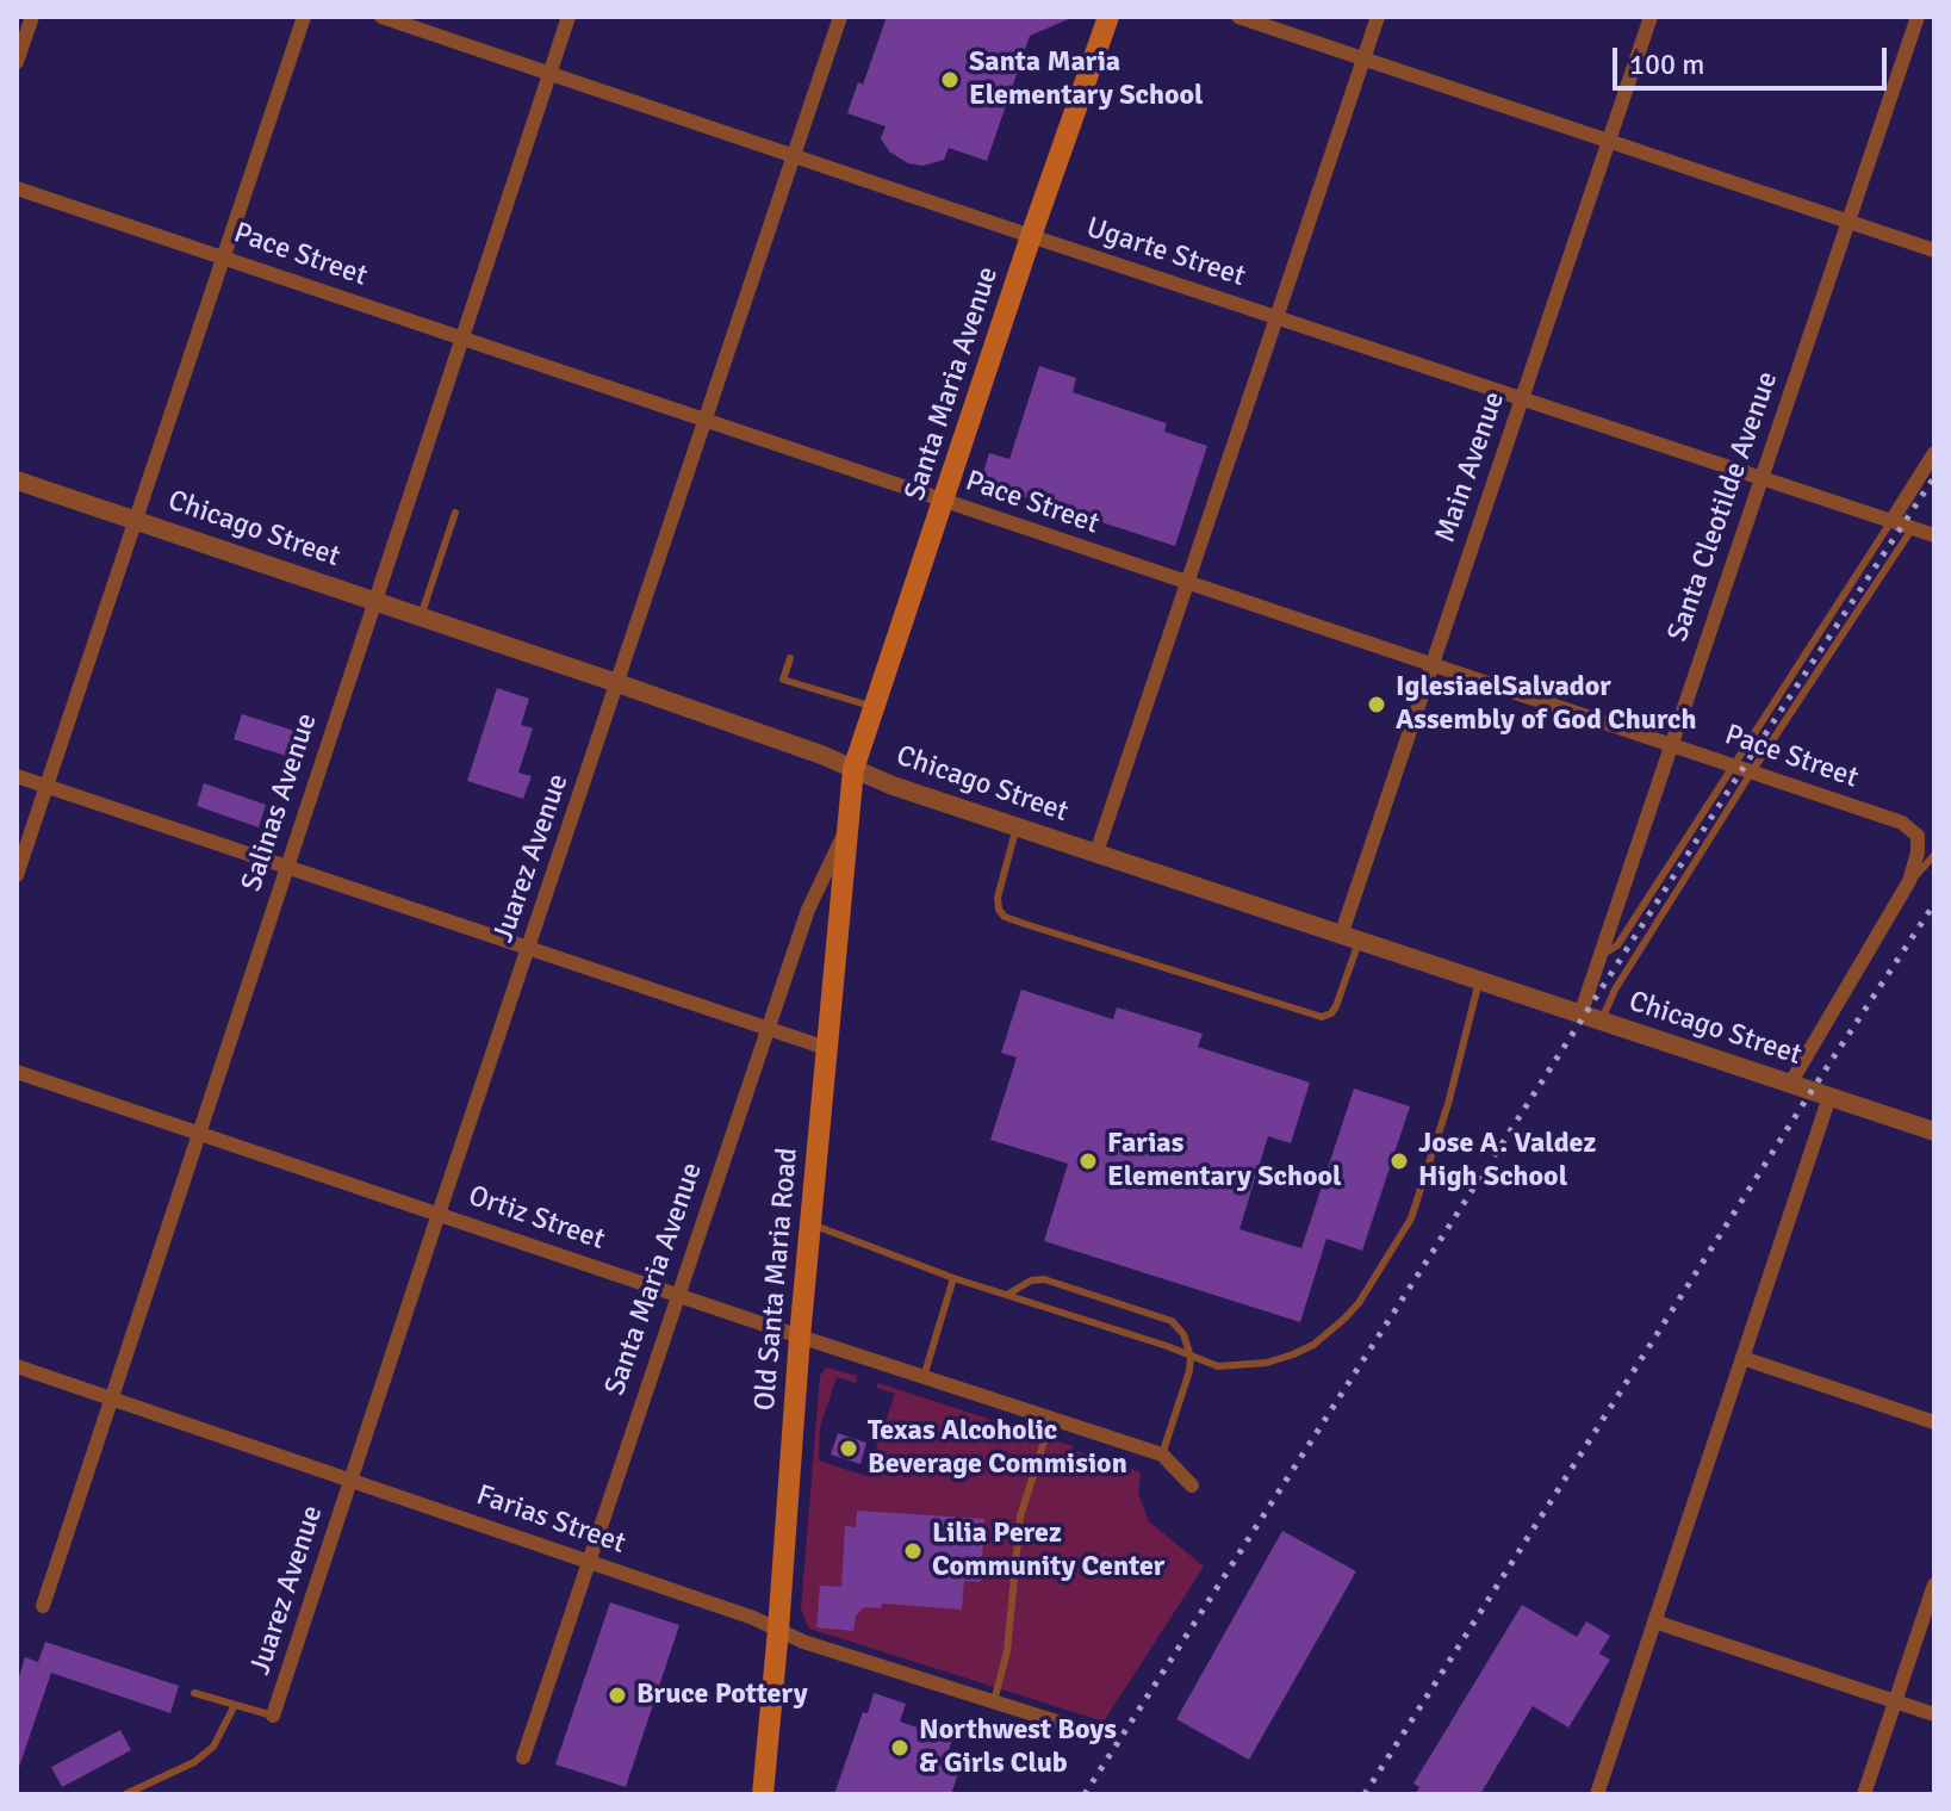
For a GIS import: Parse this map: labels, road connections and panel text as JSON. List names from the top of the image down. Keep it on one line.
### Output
{"streets":{"main road":["Santa Maria Avenue","Old Santa Maria Road"],"street":["Ugarte Street","Pace Street","Main Avenue","Santa Cleotilde Avenue","Chicago Street","Salinas Avenue","Juarez Avenue","Ortiz Street","Farias Street"]},"crossings":[["Ugarte Street","Santa Maria Avenue"],["Ugarte Street","Main Avenue"],["Ugarte Street","Santa Cleotilde Avenue"],["Ugarte Street","Salinas Avenue"],["Ugarte Street","Juarez Avenue"],["Pace Street","Santa Maria Avenue"],["Pace Street","Main Avenue"],["Pace Street","Santa Cleotilde Avenue"],["Pace Street","Salinas Avenue"],["Pace Street","Juarez Avenue"],["Santa Maria Avenue","Chicago Street"],["Santa Maria Avenue","Ortiz Street"],["Santa Maria Avenue","Old Santa Maria Road"],["Santa Maria Avenue","Farias Street"],["Main Avenue","Chicago Street"],["Santa Cleotilde Avenue","Chicago Street"],["Chicago Street","Salinas Avenue"],["Chicago Street","Juarez Avenue"],["Chicago Street","Old Santa Maria Road"],["Salinas Avenue","Ortiz Street"],["Salinas Avenue","Farias Street"],["Juarez Avenue","Ortiz Street"],["Juarez Avenue","Farias Street"],["Ortiz Street","Old Santa Maria Road"],["Old Santa Maria Road","Farias Street"]],"places":["Santa Maria Elementary School","IglesiaelSalvador Assembly of God Church","Farias Elementary School","Jose A. Valdez High School","Texas Alcoholic Beverage Commision","Lilia Perez Community Center","Bruce Pottery","Northwest Boys & Girls Club"],"scale_bar":"100 m"}
